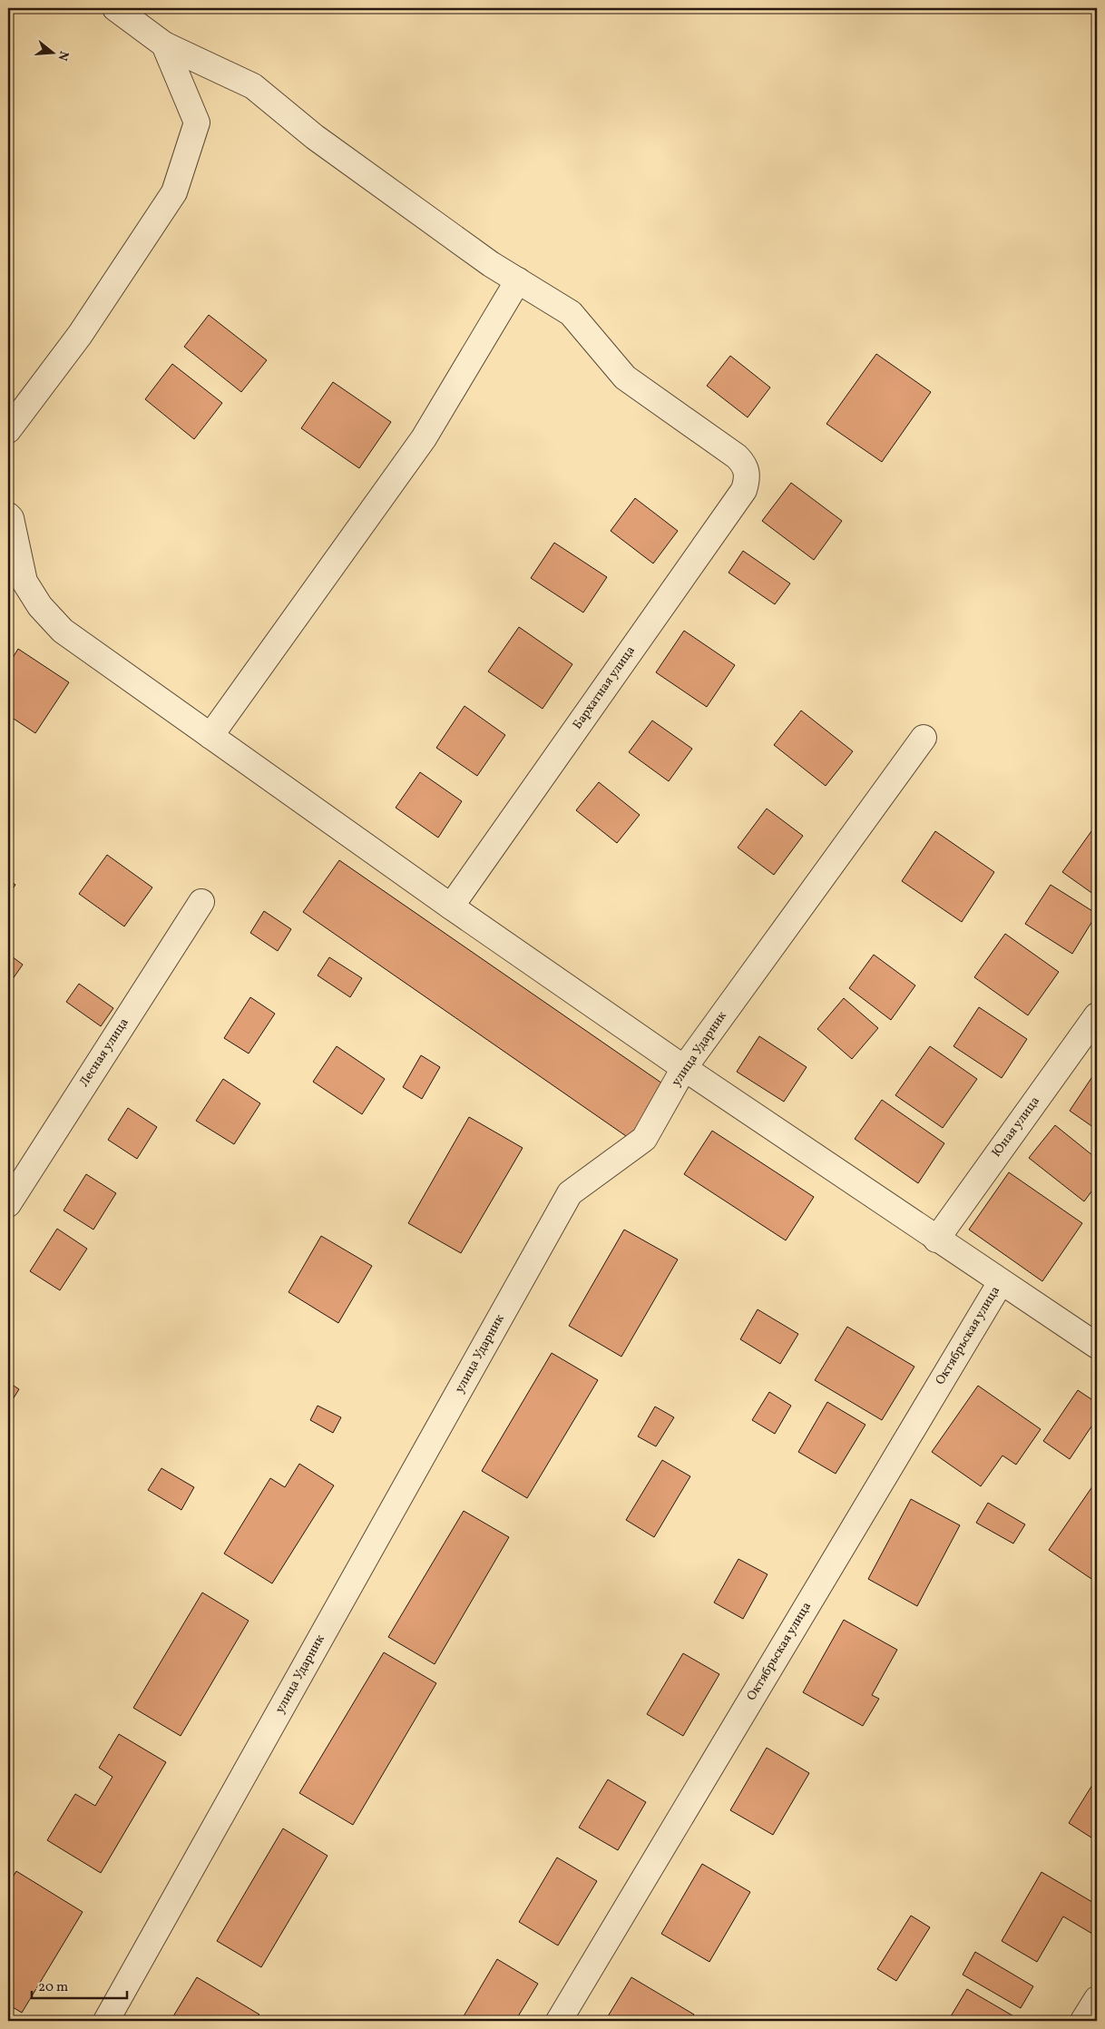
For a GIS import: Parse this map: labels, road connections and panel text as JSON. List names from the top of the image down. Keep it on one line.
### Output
{"streets":{"street":["Бархатная улица","улица Ударник","Лесная улица","Юная улица","Октябрьская улица"]},"scale_bar":"20 m","north":"right"}
